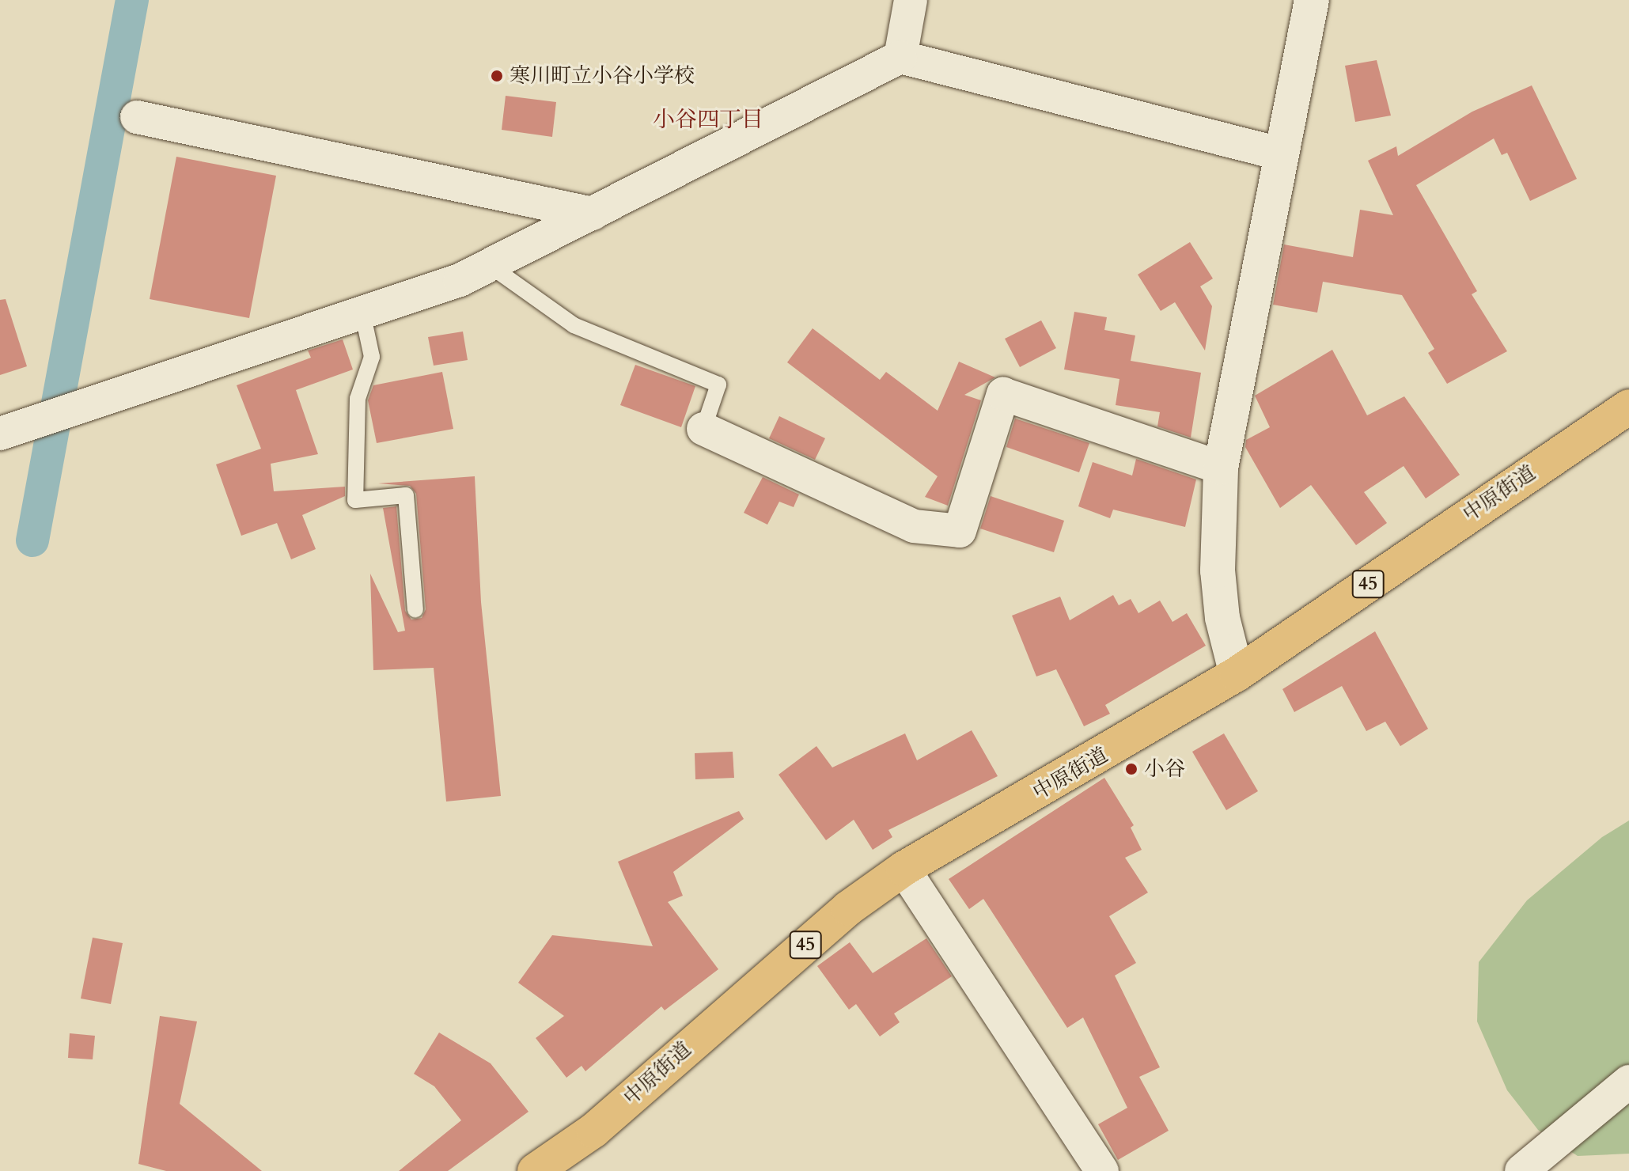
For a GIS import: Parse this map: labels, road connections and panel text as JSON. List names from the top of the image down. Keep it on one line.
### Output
{"streets":{"main road":["中原街道","45"]},"districts":["小谷四丁目"],"places":["寒川町立小谷小学校","小谷"]}
